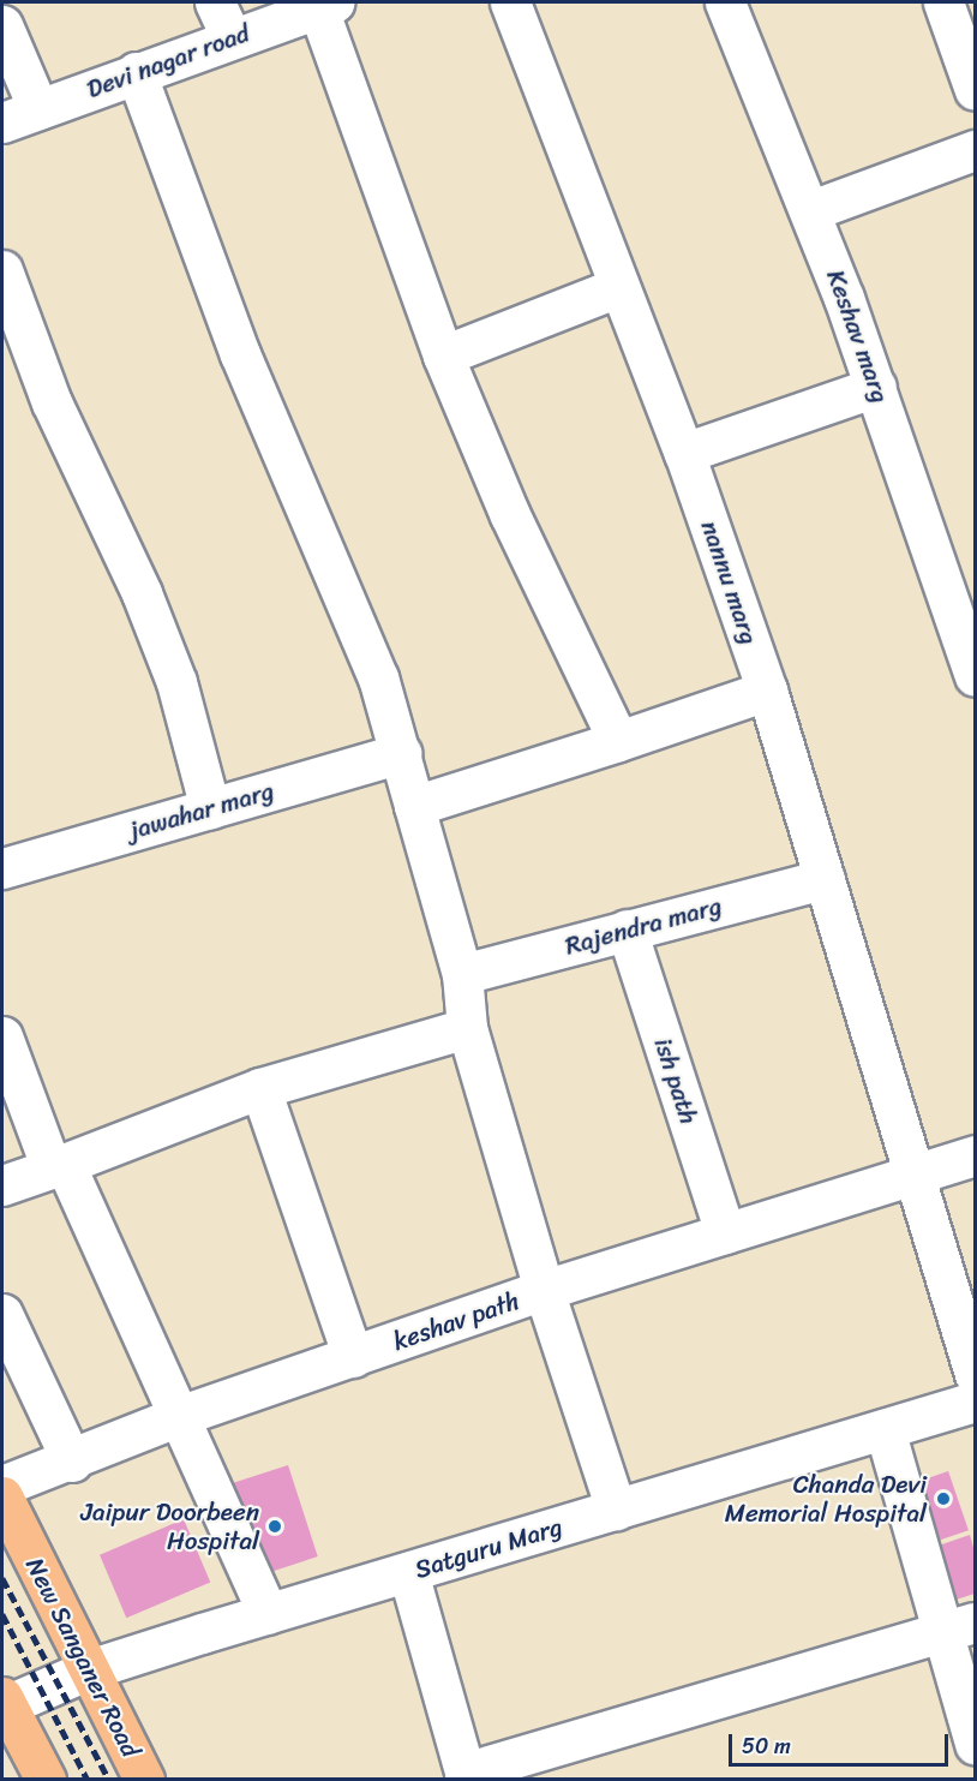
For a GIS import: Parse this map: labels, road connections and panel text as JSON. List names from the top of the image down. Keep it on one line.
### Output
{"streets":{"main road":["New Sanganer Road"],"street":["Devi nagar road","Keshav marg","nannu marg","jawahar marg","Rajendra marg","ish path","keshav path","Satguru Marg"]},"crossings":[["nannu marg","Rajendra marg"],["nannu marg","keshav path"],["Rajendra marg","ish path"],["ish path","keshav path"],["Satguru Marg","New Sanganer Road"]],"places":["Chanda Devi Memorial Hospital","Jaipur Doorbeen Hospital"],"scale_bar":"50 m"}
